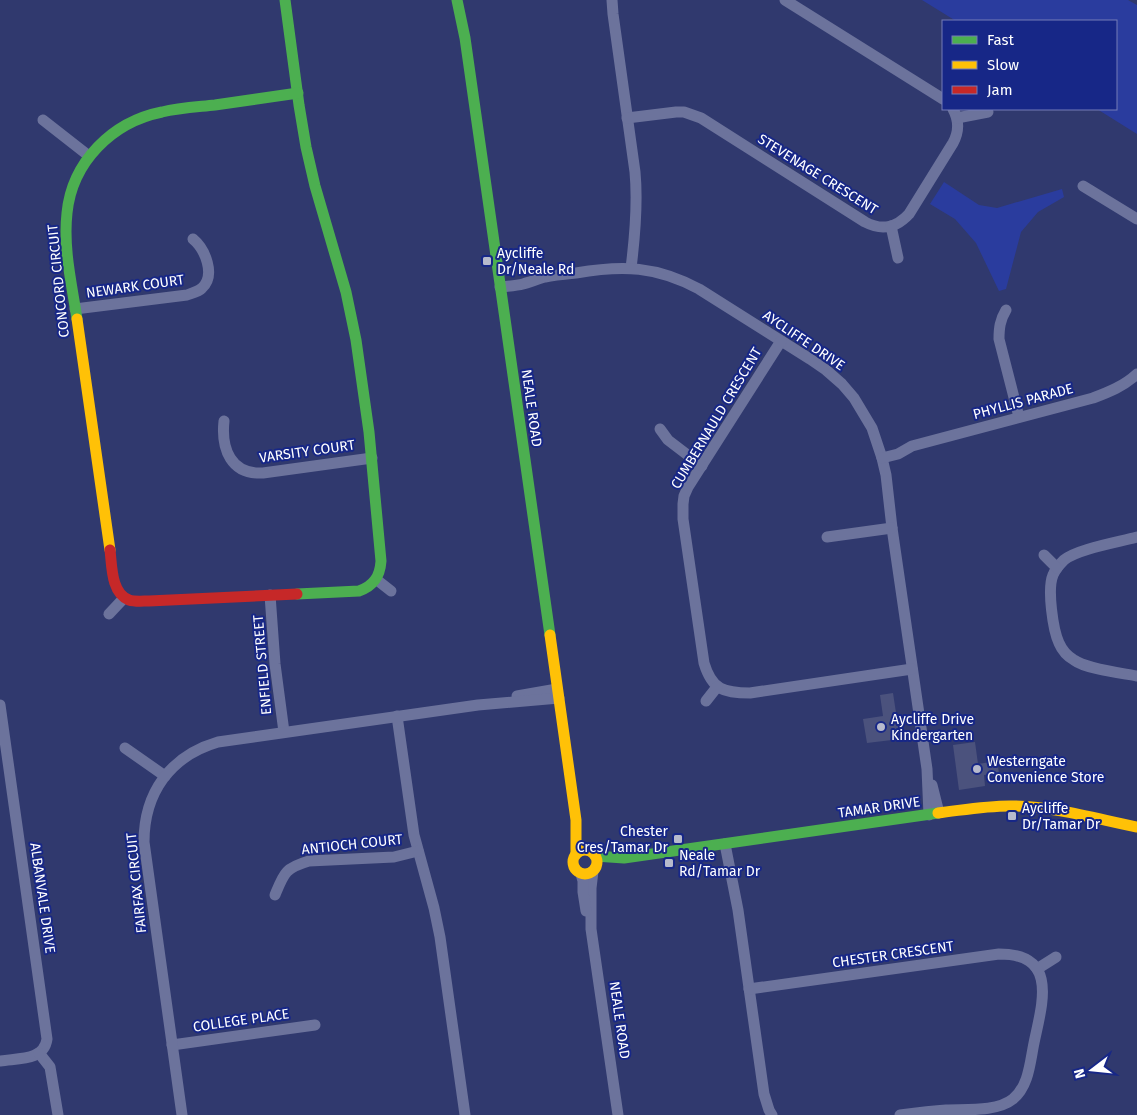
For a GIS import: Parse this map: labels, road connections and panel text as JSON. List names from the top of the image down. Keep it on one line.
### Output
{"streets":{"street":["STEVENAGE CRESCENT","CONCORD CIRCUIT","NEWARK COURT","AYCLIFFE DRIVE","PHYLLIS PARADE","NEALE ROAD","CUMBERNAULD CRESCENT","VARSITY COURT","ENFIELD STREET","TAMAR DRIVE","ANTIOCH COURT","FAIRFAX CIRCUIT","ALBANVALE DRIVE","CHESTER CRESCENT","COLLEGE PLACE"]},"crossings":[["CONCORD CIRCUIT","NEWARK COURT"],["AYCLIFFE DRIVE","PHYLLIS PARADE"],["AYCLIFFE DRIVE","NEALE ROAD"],["AYCLIFFE DRIVE","CUMBERNAULD CRESCENT"],["AYCLIFFE DRIVE","TAMAR DRIVE"],["NEALE ROAD","TAMAR DRIVE"],["NEALE ROAD","FAIRFAX CIRCUIT"],["ENFIELD STREET","FAIRFAX CIRCUIT"],["FAIRFAX CIRCUIT","COLLEGE PLACE"]],"places":{"transit":["Aycliffe Dr/Neale Rd","Aycliffe Dr/Tamar Dr","Chester Cres/Tamar Dr","Neale Rd/Tamar Dr"],"other":["Aycliffe Drive Kindergarten","Westerngate Convenience Store"]},"legend":["Fast","Slow","Jam"],"north":"left"}
